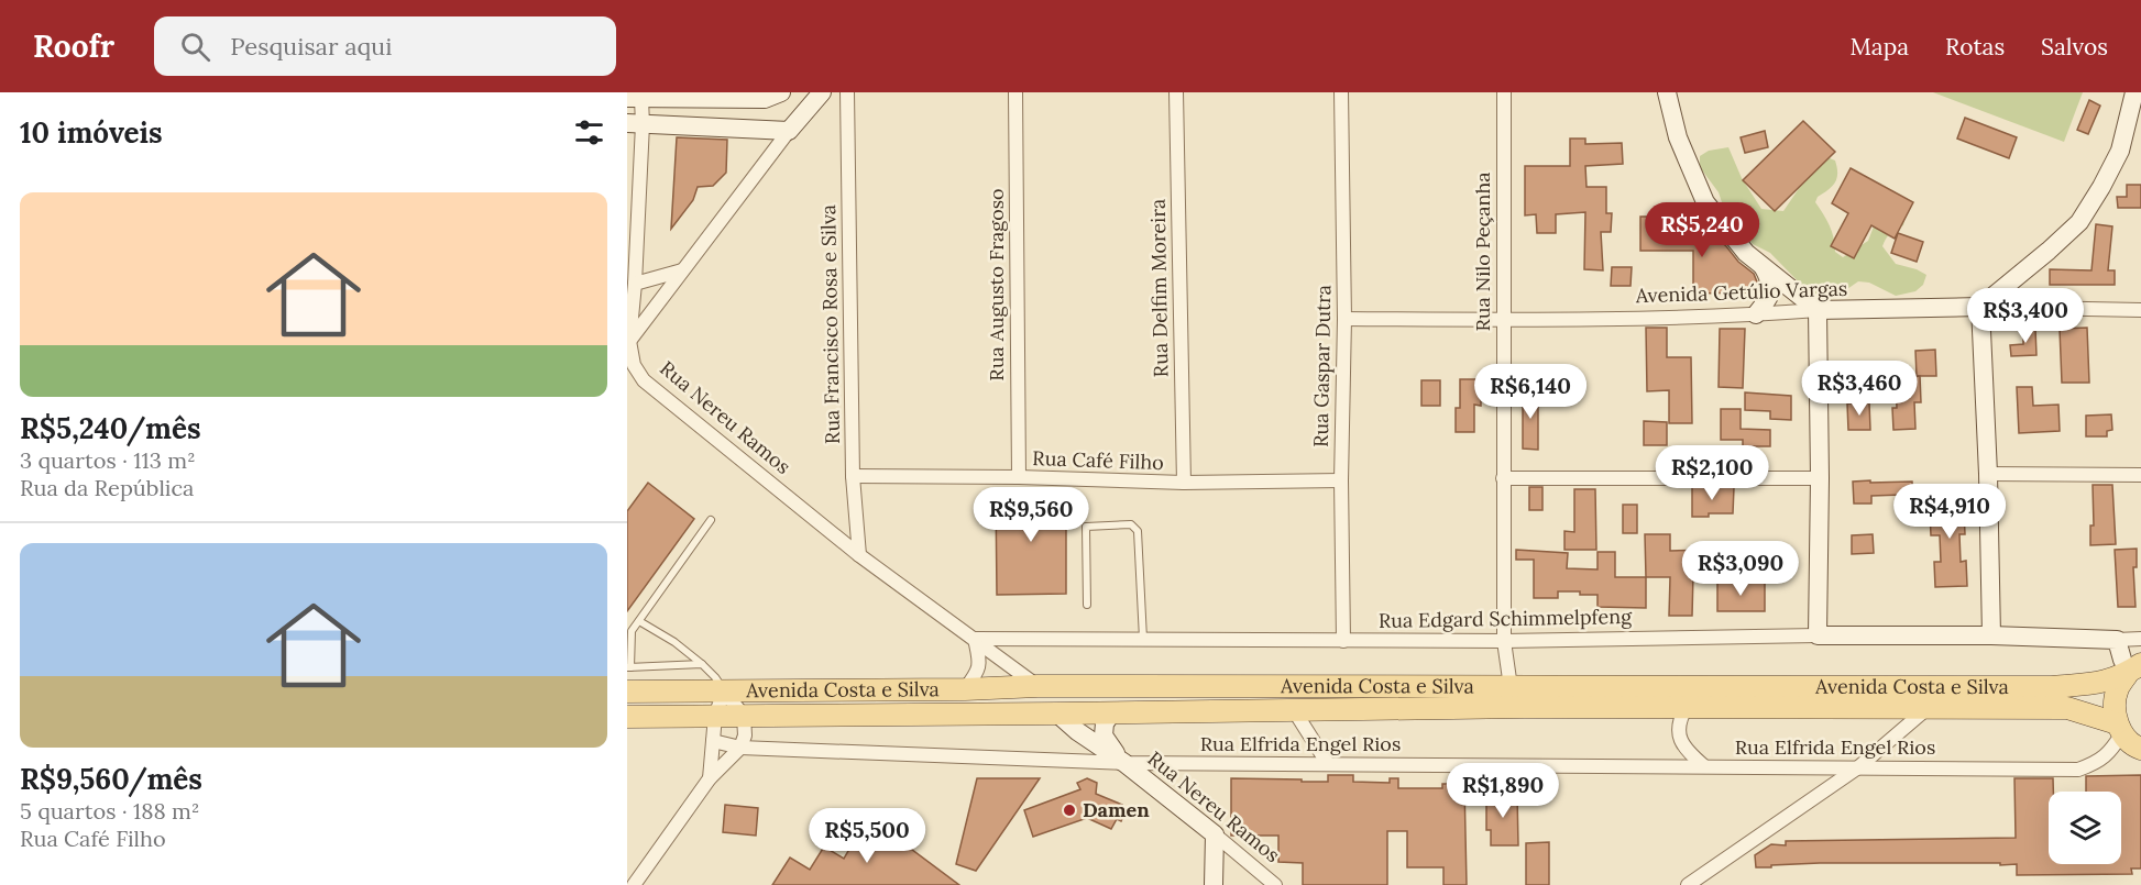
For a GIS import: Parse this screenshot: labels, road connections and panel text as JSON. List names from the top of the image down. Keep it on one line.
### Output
{"streets":{"main road":["Avenida Costa e Silva"],"street":["Rua Nilo Peçanha","Rua Augusto Fragoso","Rua Delfim Moreira","Avenida Getúlio Vargas","Rua Francisco Rosa e Silva","Rua Gaspar Dutra","Rua Nereu Ramos","Rua Café Filho","Rua Edgard Schimmelpfeng","Rua Elfrida Engel Rios"]},"crossings":[["Rua Nilo Peçanha","Avenida Getúlio Vargas"],["Rua Nilo Peçanha","Rua Edgard Schimmelpfeng"],["Rua Nilo Peçanha","Avenida Costa e Silva"],["Rua Augusto Fragoso","Rua Café Filho"],["Rua Delfim Moreira","Rua Café Filho"],["Avenida Getúlio Vargas","Rua Gaspar Dutra"],["Rua Francisco Rosa e Silva","Rua Nereu Ramos"],["Rua Francisco Rosa e Silva","Rua Café Filho"],["Rua Gaspar Dutra","Rua Café Filho"],["Rua Gaspar Dutra","Rua Edgard Schimmelpfeng"],["Rua Nereu Ramos","Rua Edgard Schimmelpfeng"],["Rua Nereu Ramos","Avenida Costa e Silva"],["Rua Nereu Ramos","Rua Elfrida Engel Rios"],["Avenida Costa e Silva","Rua Elfrida Engel Rios"]],"places":["Damen"],"page":{"header":"Roofr","search":"Pesquisar aqui","nav":["Mapa","Rotas","Salvos"],"heading":"10 imóveis","list":[{"name":"R$5,240/mês","note":"3 quartos · 113 m² · Rua da República"},{"name":"R$9,560/mês","note":"5 quartos · 188 m² · Rua Café Filho"}],"price":["R$5,240","R$3,400","R$3,460","R$6,140","R$2,100","R$4,910","R$9,560","R$3,090","R$1,890","R$5,500"]}}
